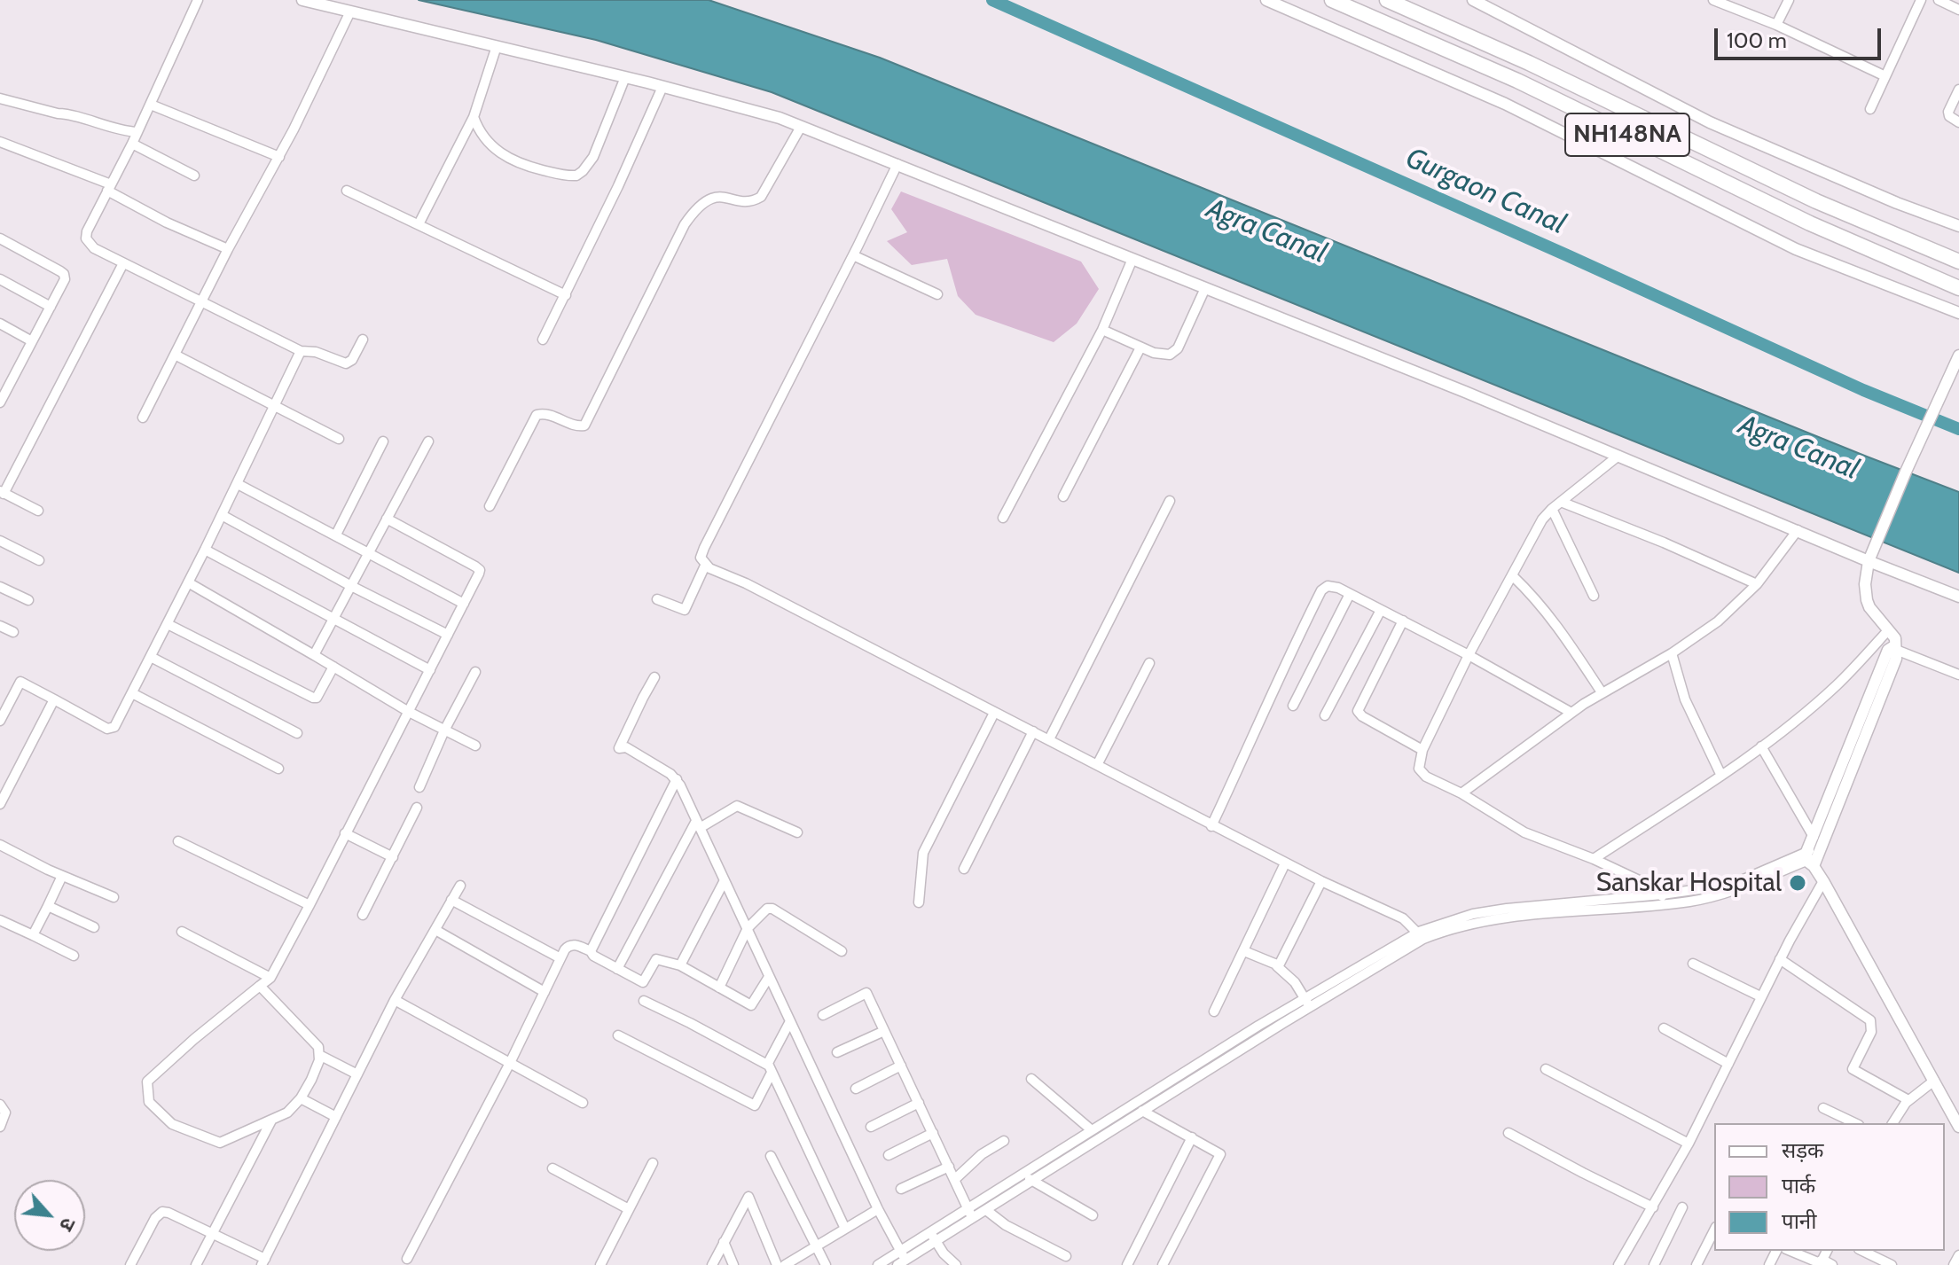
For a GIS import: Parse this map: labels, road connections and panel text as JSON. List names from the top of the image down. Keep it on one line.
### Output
{"streets":{"highway":["NH148NA"]},"water":["Gurgaon Canal","Agra Canal"],"places":["Sanskar Hospital"],"legend":["सड़क","पार्क","पानी"],"scale_bar":"100 m","north":"bottom right"}
